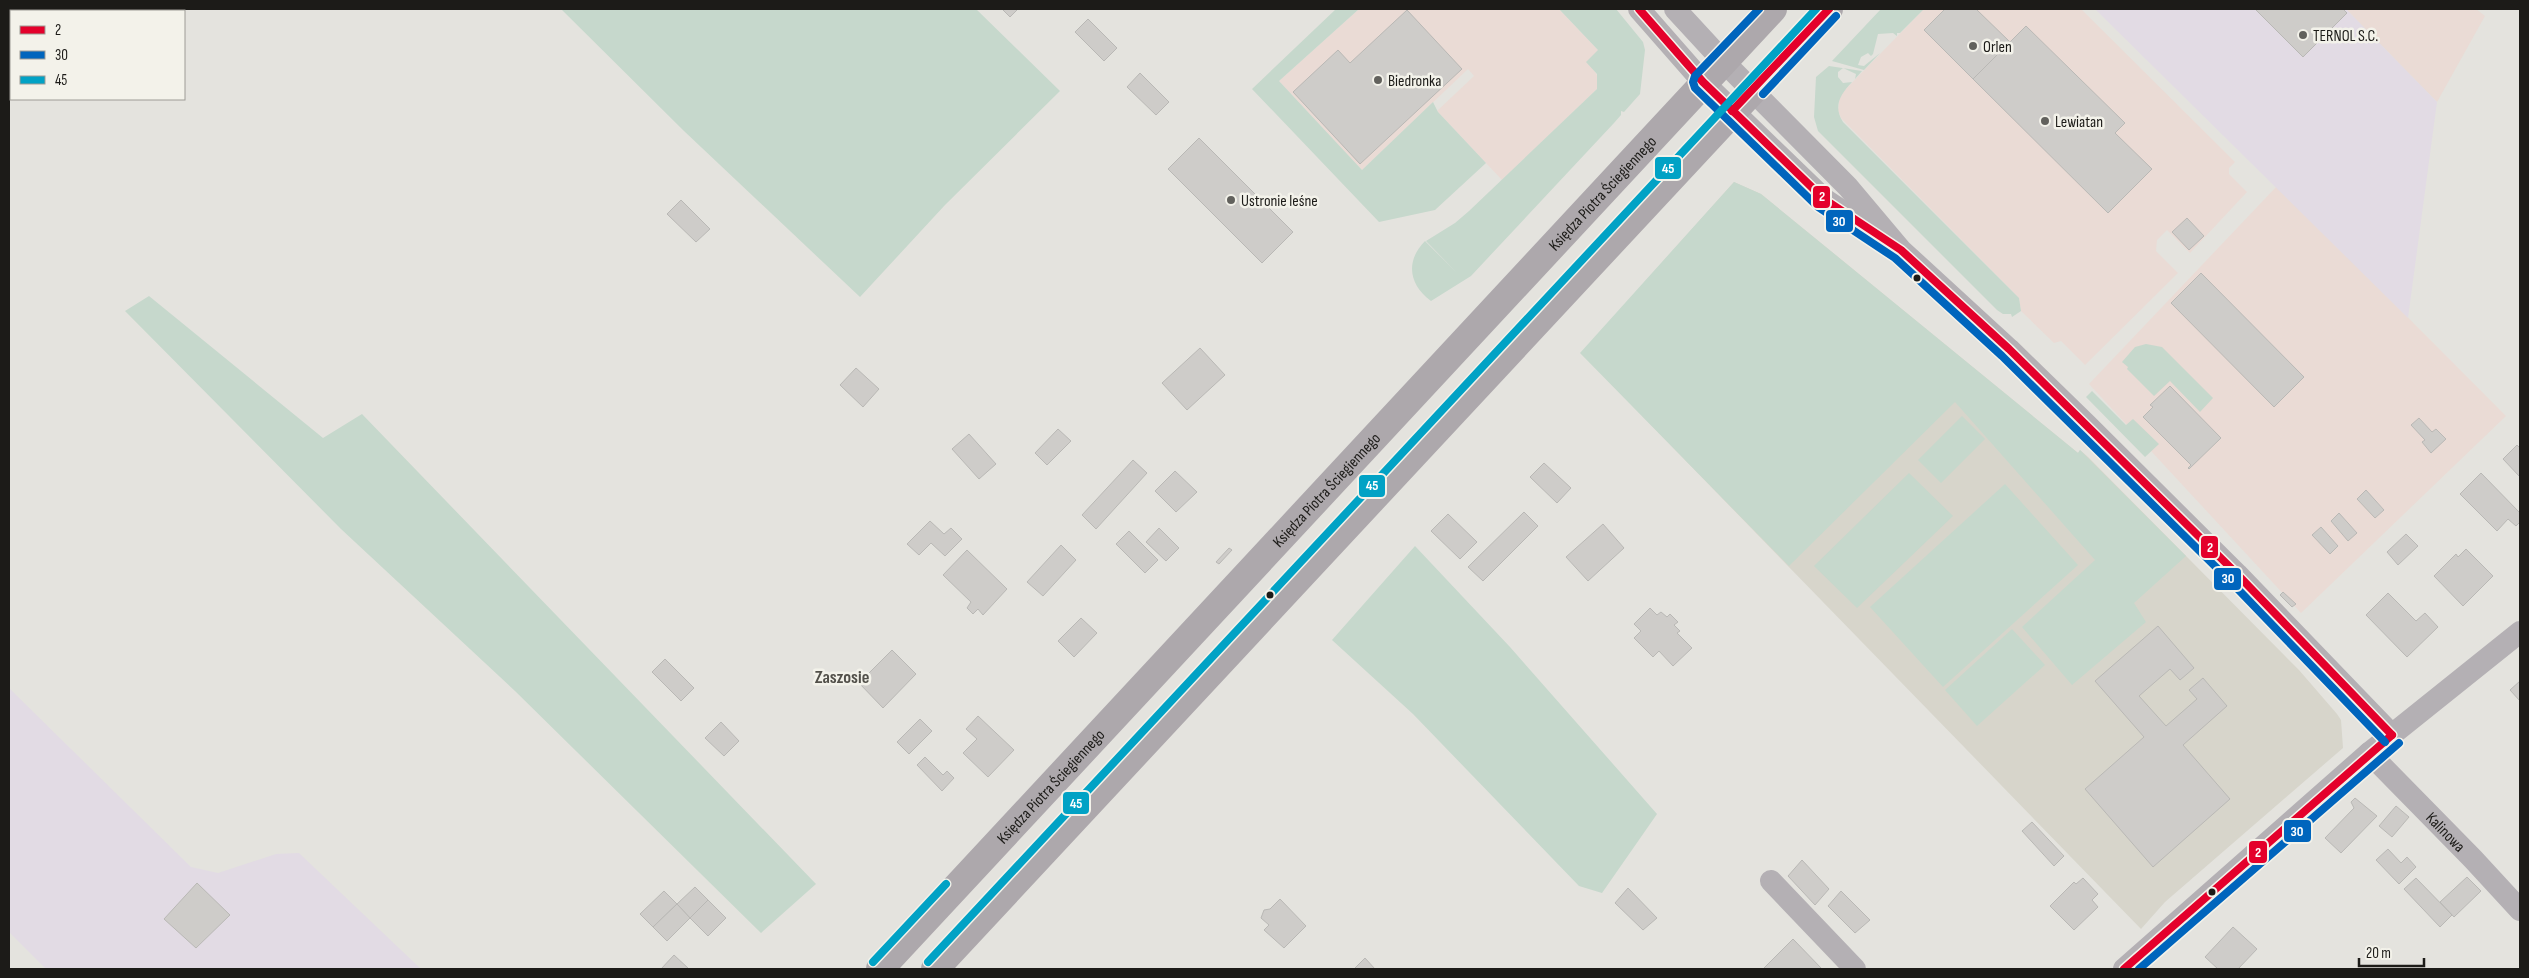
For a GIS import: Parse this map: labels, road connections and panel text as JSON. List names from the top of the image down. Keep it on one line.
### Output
{"streets":{"main road":["Księdza Piotra Ściegiennego"],"street":["Kalinowa"]},"districts":["Zaszosie"],"places":["TERNOL S.C.","Orlen","Biedronka","Lewiatan","Ustronie leśne"],"lines":["transit line 2","transit line 30","transit line 45"],"legend":["2","30","45"],"scale_bar":"20 m"}
